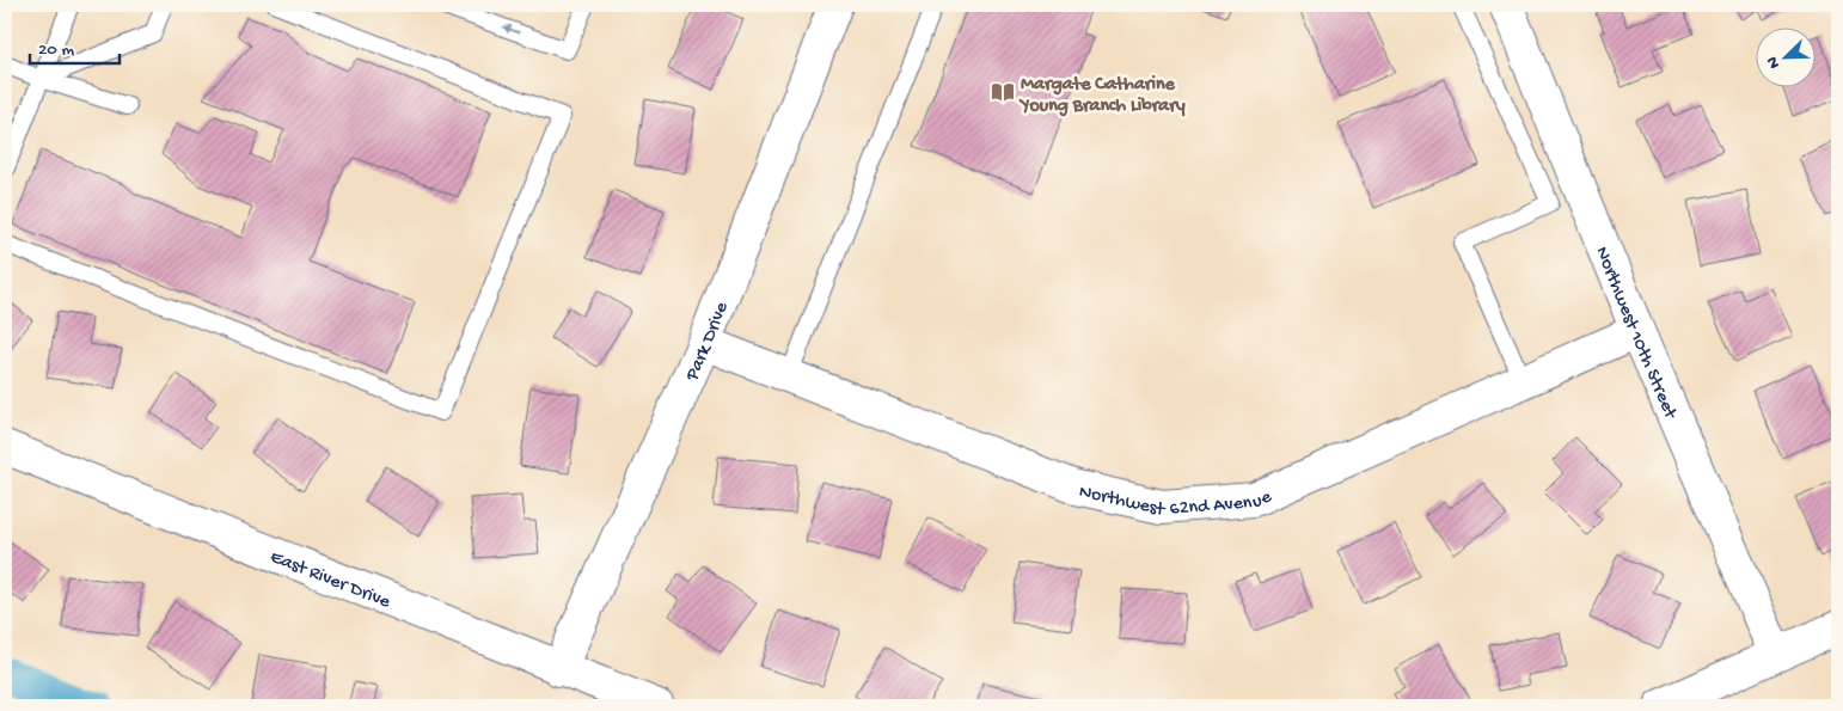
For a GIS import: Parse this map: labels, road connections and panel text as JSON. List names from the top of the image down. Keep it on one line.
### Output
{"streets":{"street":["Northwest 10th Street","Park Drive","Northwest 62nd Avenue","East River Drive"]},"crossings":[["Northwest 10th Street","Northwest 62nd Avenue"],["Park Drive","Northwest 62nd Avenue"],["Park Drive","East River Drive"]],"places":{"library":["Margate Catharine Young Branch Library"]},"scale_bar":"20 m","north":"bottom left"}
